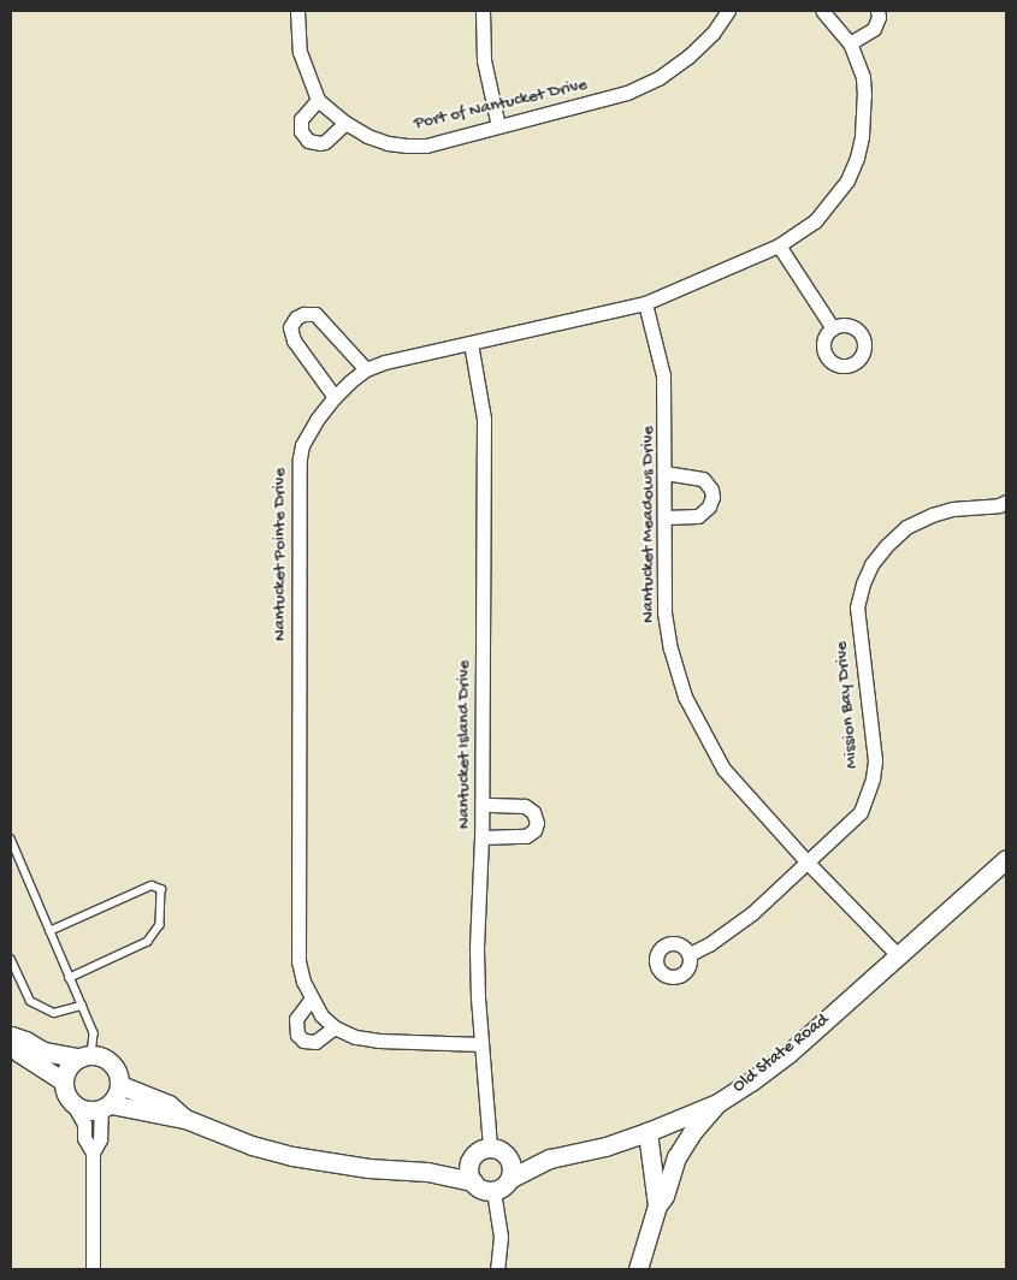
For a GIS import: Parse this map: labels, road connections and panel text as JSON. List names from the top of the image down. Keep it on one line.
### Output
{"streets":{"street":["Port of Nantucket Drive","Nantucket Meadows Drive","Nantucket Pointe Drive","Mission Bay Drive","Nantucket Island Drive","Old State Road"]},"crossings":[["Nantucket Meadows Drive","Nantucket Pointe Drive"],["Nantucket Meadows Drive","Mission Bay Drive"],["Nantucket Meadows Drive","Old State Road"],["Nantucket Pointe Drive","Nantucket Island Drive"]]}
